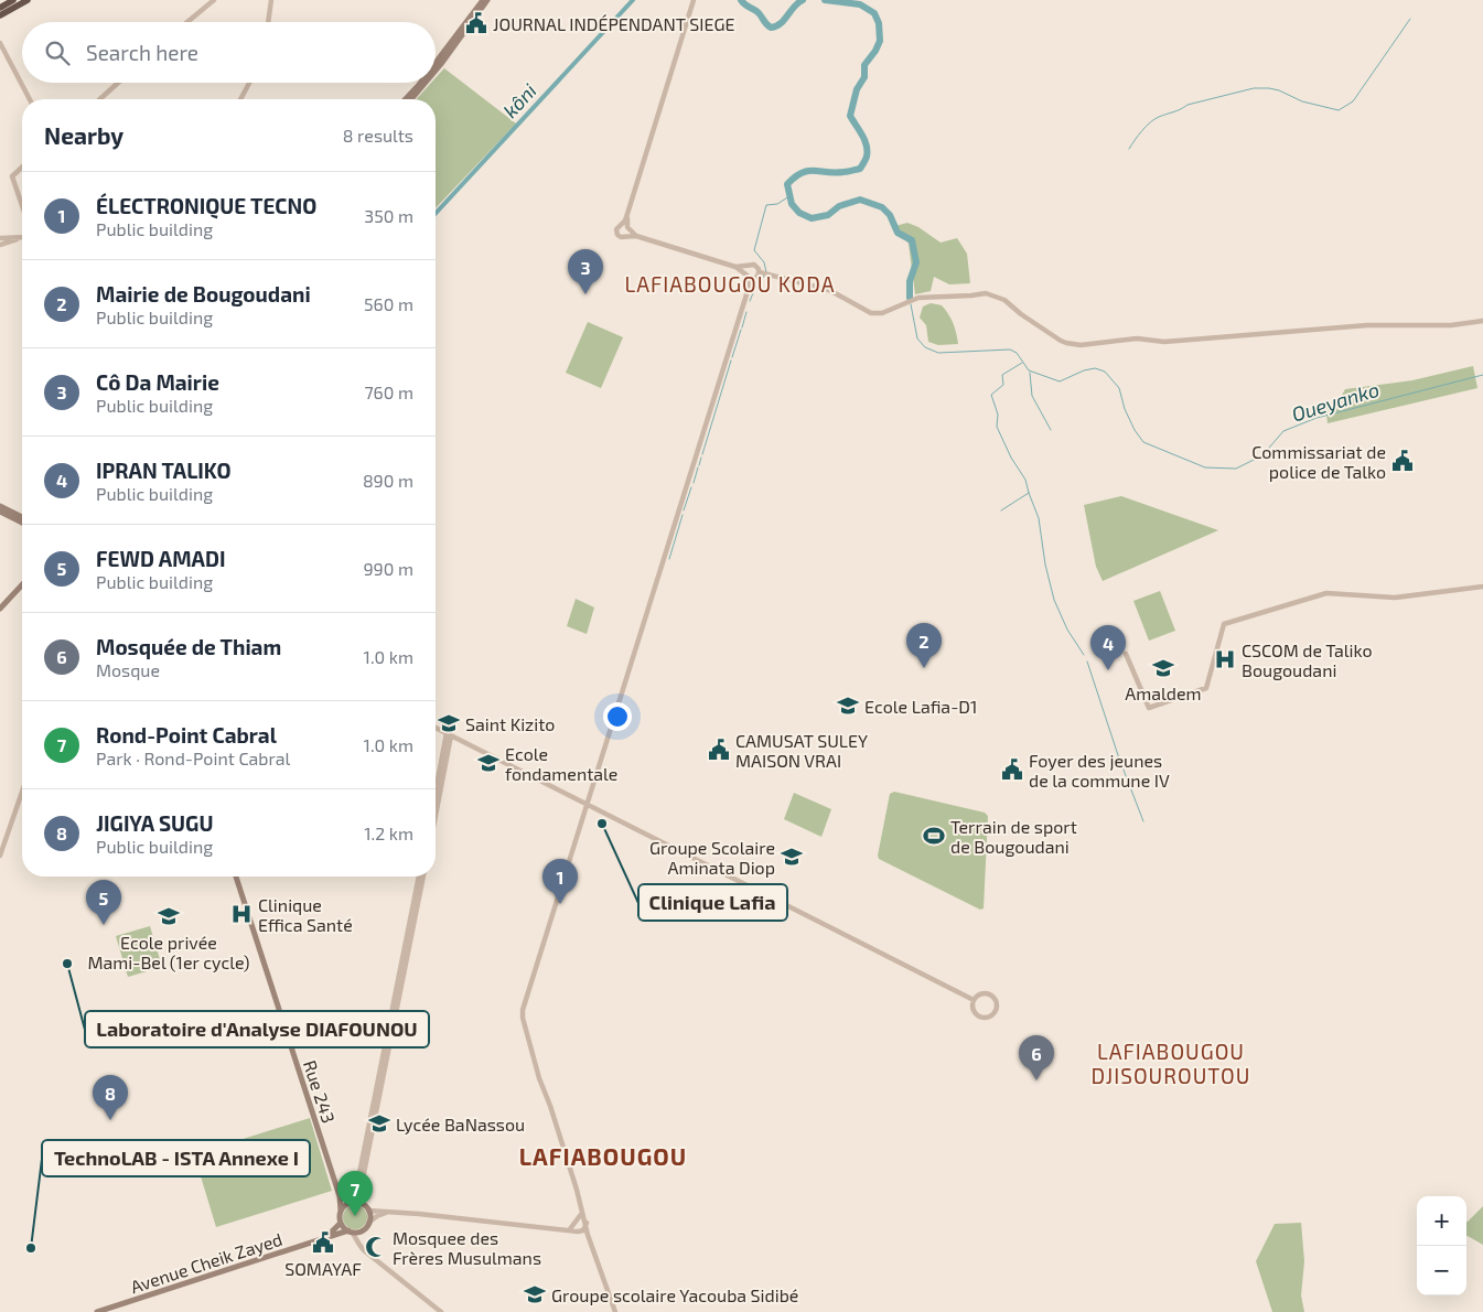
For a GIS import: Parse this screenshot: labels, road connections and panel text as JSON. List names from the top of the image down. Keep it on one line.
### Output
{"streets":{"main road":["Rue 243","Avenue Cheik Zayed"]},"crossings":[["Rue 243","Avenue Cheik Zayed"]],"districts":["LAFIABOUGOU KODA","LAFIABOUGOU DJISOUROUTOU","LAFIABOUGOU"],"water":["kôni","Oueyanko"],"places":{"public building":["JOURNAL INDÉPENDANT SIEGE","Commissariat de police de Talko","CAMUSAT SULEY MAISON VRAI","Foyer des jeunes de la commune IV","SOMAYAF"],"hospital":["CSCOM de Taliko Bougoudani","Clinique Effica Santé"],"school or university":["Amaldem","Ecole Lafia-D1","Saint Kizito","Ecole fondamentale","Groupe Scolaire Aminata Diop","Ecole privée Mami-Bel (1er cycle)","Lycée BaNassou","Groupe scolaire Yacouba Sidibé"],"other":["Clinique Lafia","Laboratoire d'Analyse DIAFOUNOU","TechnoLAB - ISTA Annexe I"],"sports":["Terrain de sport de Bougoudani"],"mosque":["Mosquee des Frères Musulmans"]},"page":{"search":"Search here","heading":["Nearby","8 results"],"list":[{"mark":"1","name":"ÉLECTRONIQUE TECNO","note":"Public building","value":"350 m"},{"mark":"2","name":"Mairie de Bougoudani","note":"Public building","value":"560 m"},{"mark":"3","name":"Cô Da Mairie","note":"Public building","value":"760 m"},{"mark":"4","name":"IPRAN TALIKO","note":"Public building","value":"890 m"},{"mark":"5","name":"FEWD AMADI","note":"Public building","value":"990 m"},{"mark":"6","name":"Mosquée de Thiam","note":"Mosque","value":"1.0 km"},{"mark":"7","name":"Rond-Point Cabral","note":"Park · Rond-Point Cabral","value":"1.0 km"},{"mark":"8","name":"JIGIYA SUGU","note":"Public building","value":"1.2 km"}],"pins":["3","2","4","1","5","6","8","7"],"map_buttons":["+","−"]}}
